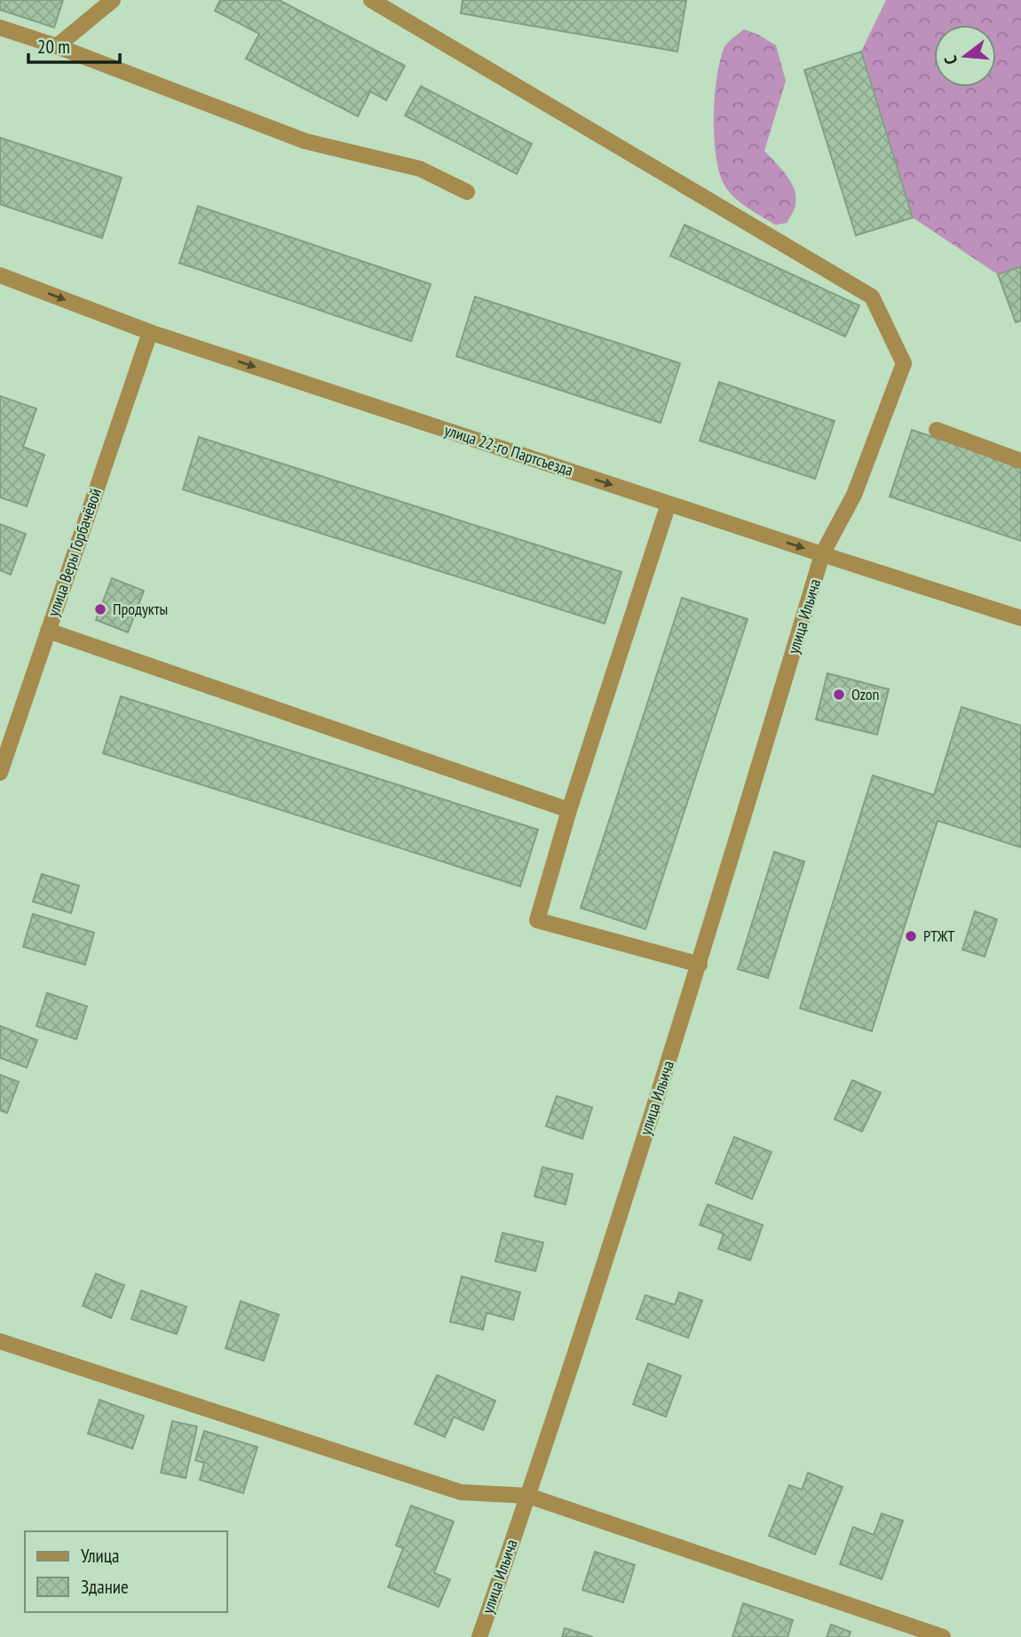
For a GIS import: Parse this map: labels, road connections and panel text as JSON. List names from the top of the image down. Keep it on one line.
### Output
{"streets":{"street":["улица 22-го Партсъезда","улица Веры Горбачёвой","улица Ильича"]},"crossings":[["улица 22-го Партсъезда","улица Веры Горбачёвой"],["улица 22-го Партсъезда","улица Ильича"]],"one_way":["улица 22-го Партсъезда"],"places":["Продукты","Ozon","РТЖТ"],"legend":["Улица","Здание"],"scale_bar":"20 m","north":"left"}
